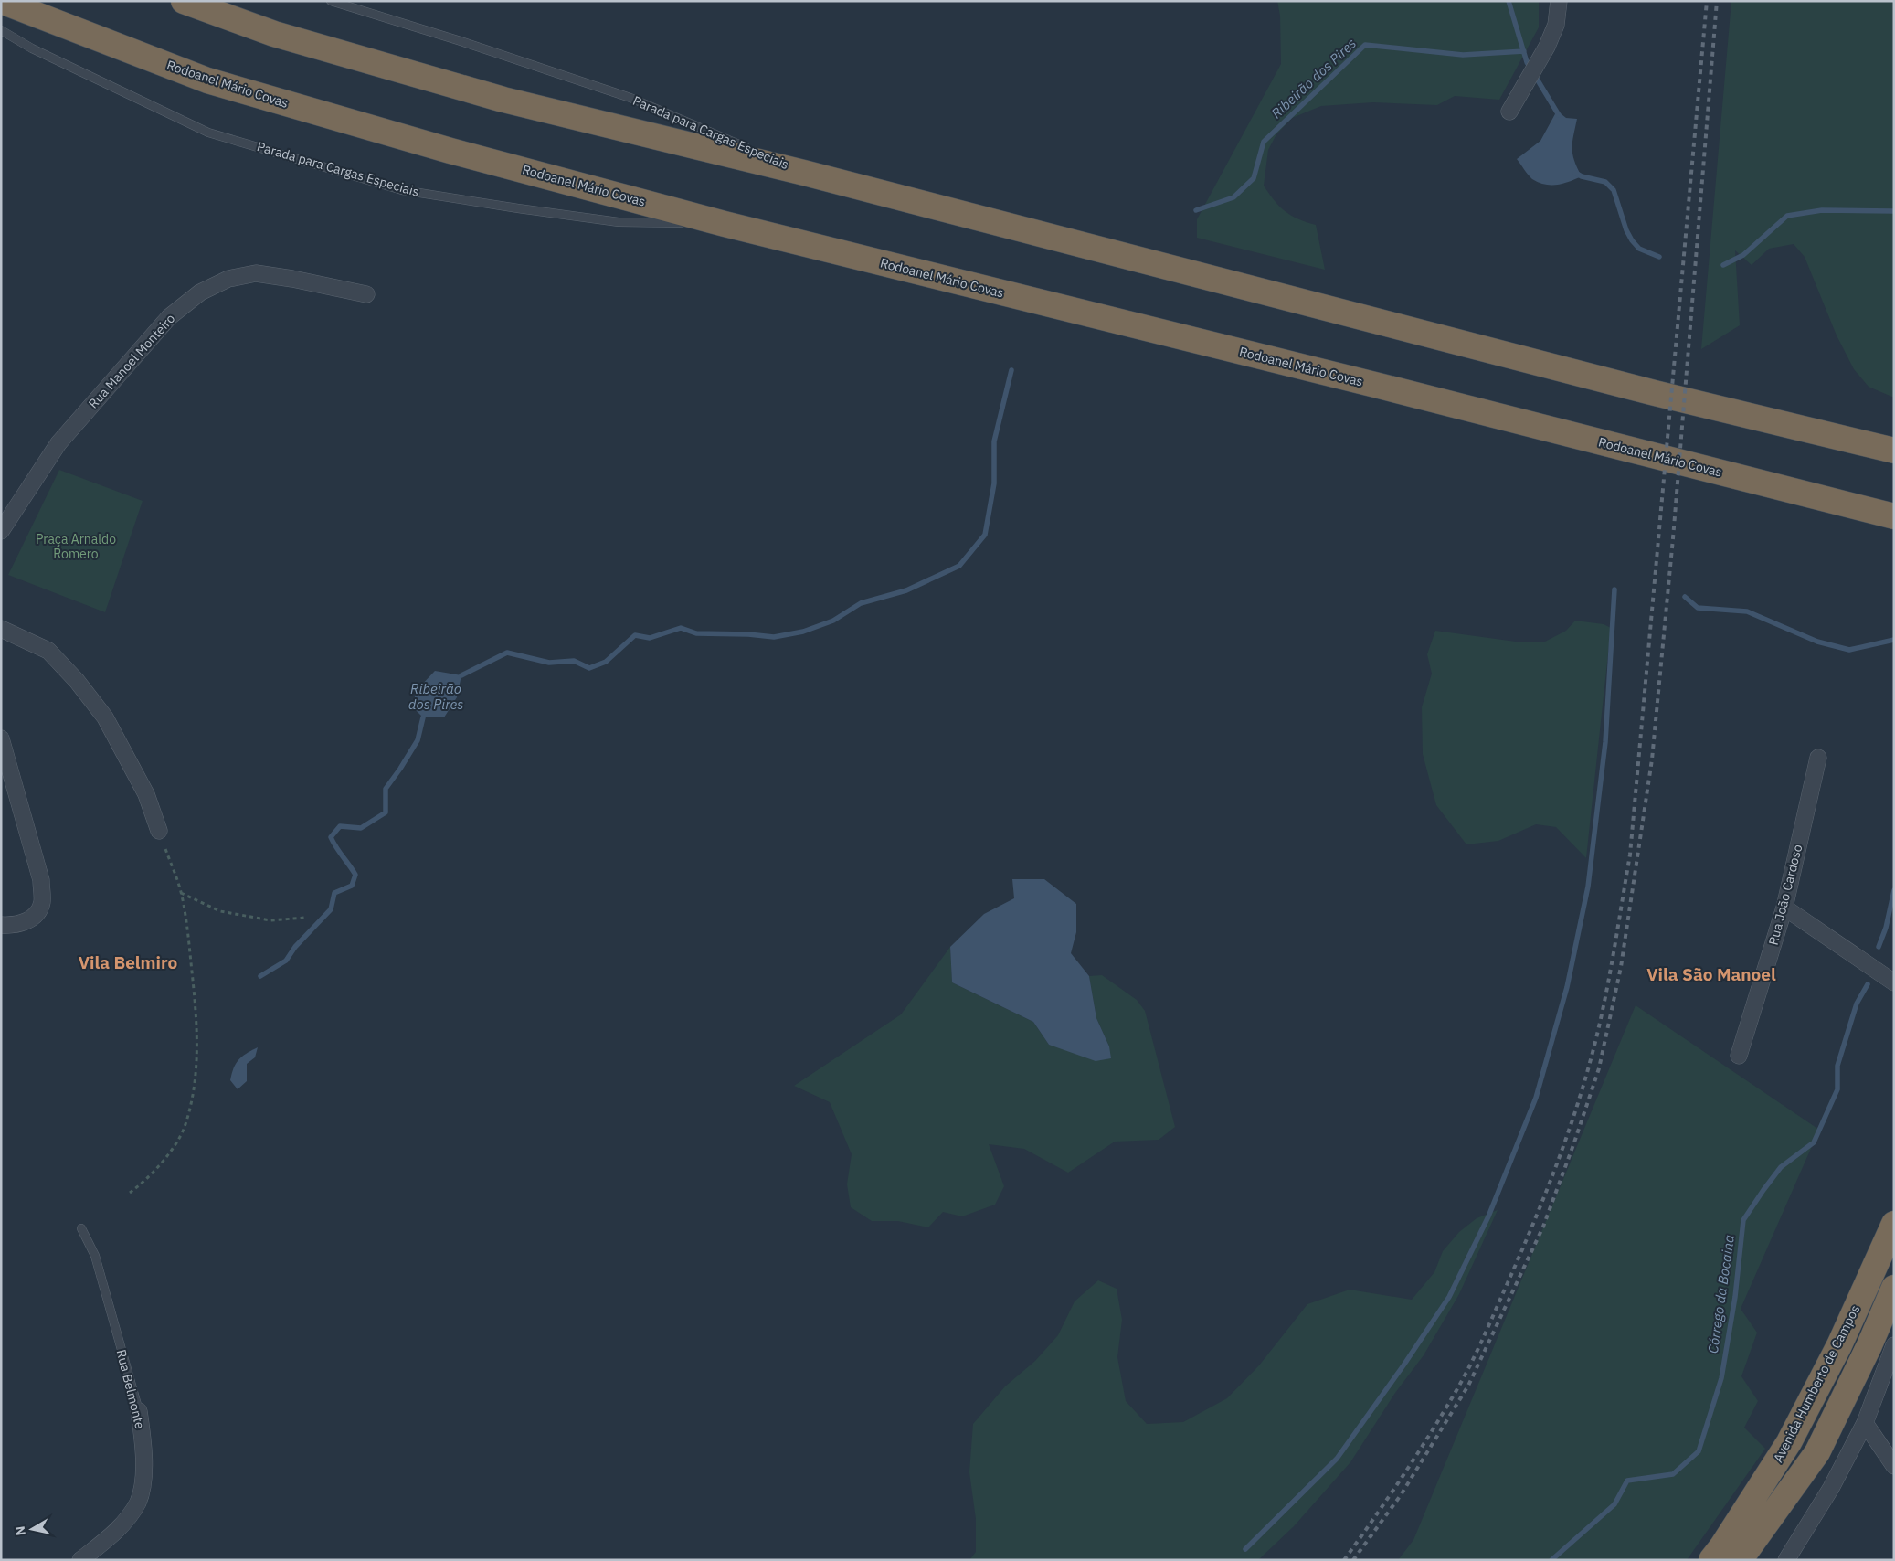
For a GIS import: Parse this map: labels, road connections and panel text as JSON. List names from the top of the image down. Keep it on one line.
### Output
{"streets":{"highway":["Rodoanel Mário Covas","Avenida Humberto de Campos"],"street":["Rua Manoel Monteiro","Rua João Cardoso","Rua Belmonte"],"lane":["Parada para Cargas Especiais"]},"crossings":[["Rodoanel Mário Covas","Parada para Cargas Especiais"]],"districts":["Vila Belmiro","Vila São Manoel"],"water":["Ribeirão dos Pires","Córrego da Bocaina"],"parks":["Praça Arnaldo Romero"],"north":"left"}
